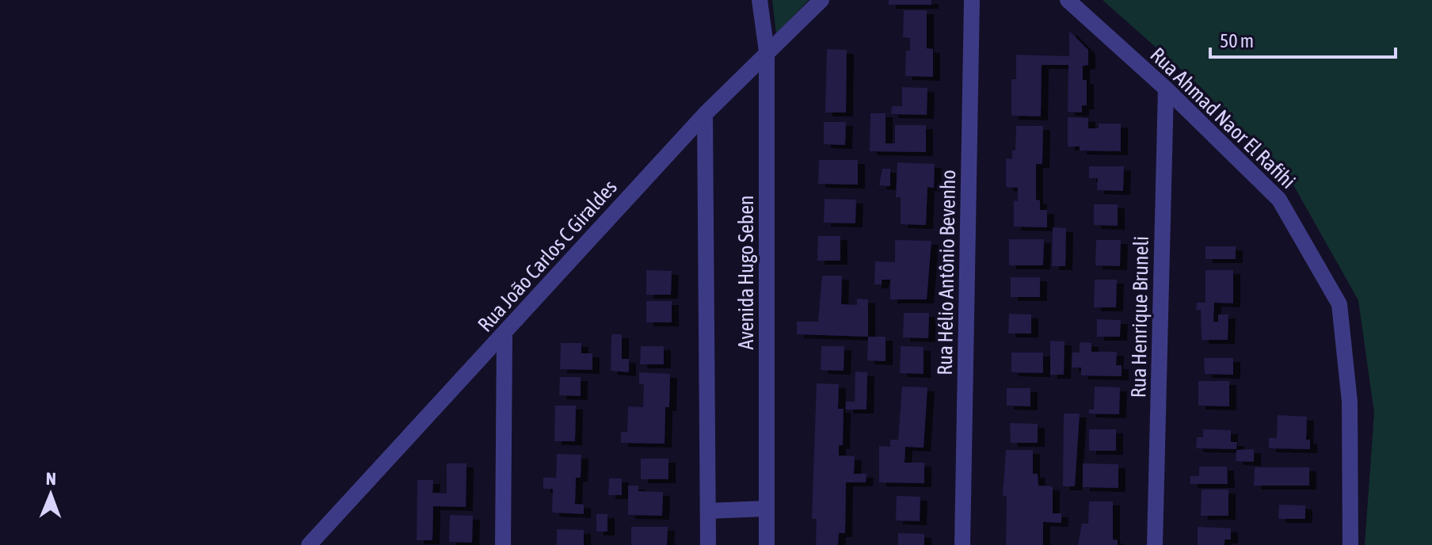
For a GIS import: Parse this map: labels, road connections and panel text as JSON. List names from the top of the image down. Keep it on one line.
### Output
{"streets":{"street":["Rua Ahmad Naor El Rafihi","Rua João Carlos C Giraldes","Avenida Hugo Seben","Rua Hélio Antônio Bevenho","Rua Henrique Bruneli"]},"crossings":[["Rua Ahmad Naor El Rafihi","Rua Henrique Bruneli"],["Rua João Carlos C Giraldes","Avenida Hugo Seben"]],"scale_bar":"50 m","north":"top"}
